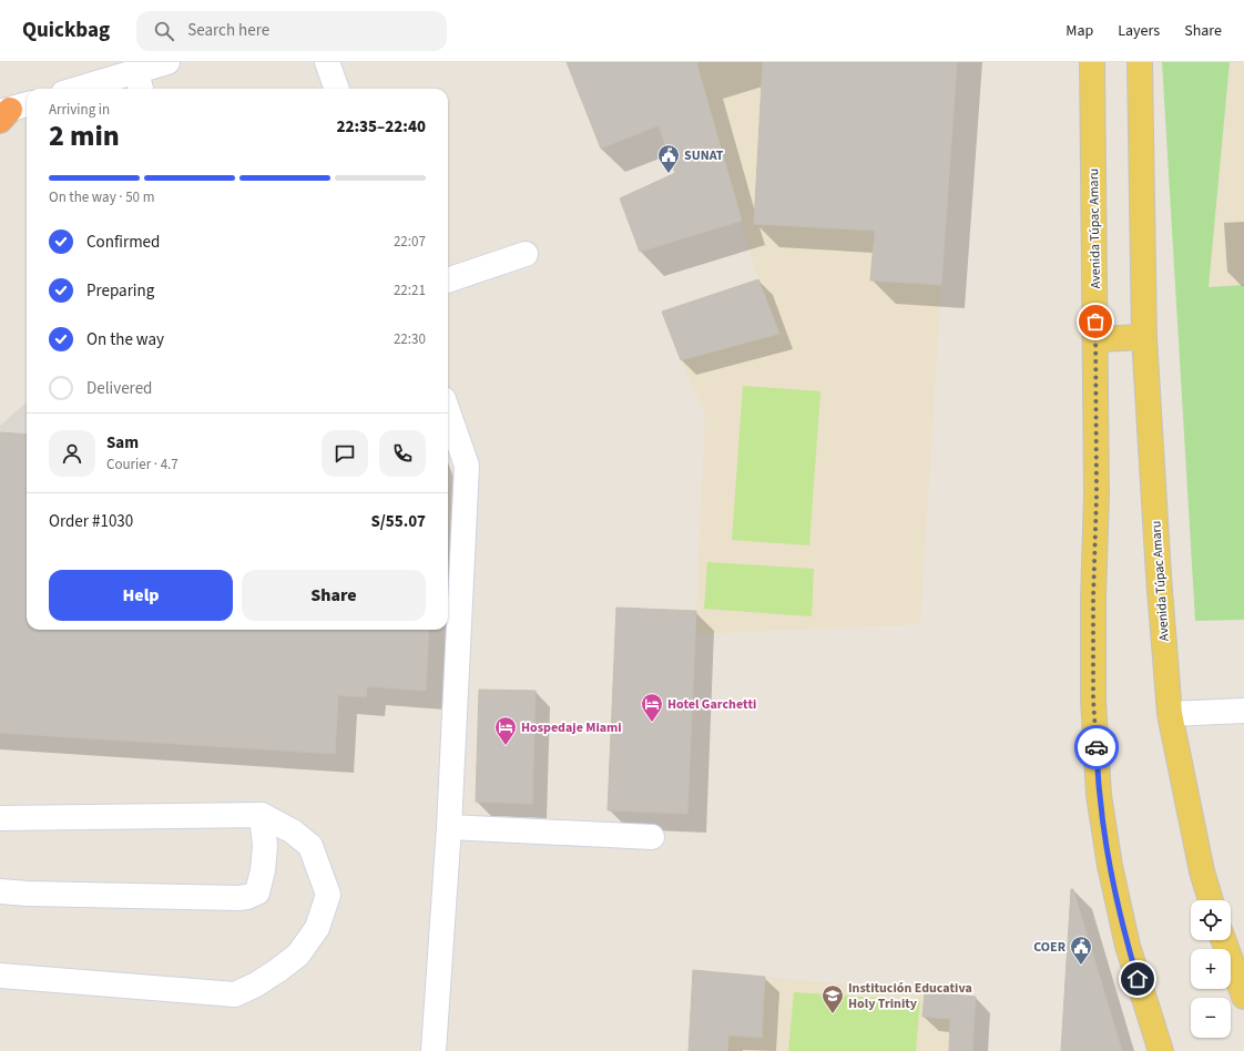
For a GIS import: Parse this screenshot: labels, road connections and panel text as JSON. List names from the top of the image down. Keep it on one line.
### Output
{"streets":{"main road":["Avenida Túpac Amaru"]},"places":{"public building":["SUNAT","COER"],"hotel":["Hotel Garchetti","Hospedaje Miami"],"school or university":["Institución Educativa Holy Trinity"]},"page":{"header":"Quickbag","search":"Search here","nav":["Map","Layers","Share"],"heading":["2 min","Arriving in","22:35–22:40"],"panel":["Sam","Courier · 4.7","Order #1030","S/55.07"],"bar":"On the way · 50 m","list":[["Confirmed","22:07"],["Preparing","22:21"],["On the way","22:30"],"Delivered"],"buttons":["Help","Share"],"map_buttons":["+","−"]}}
